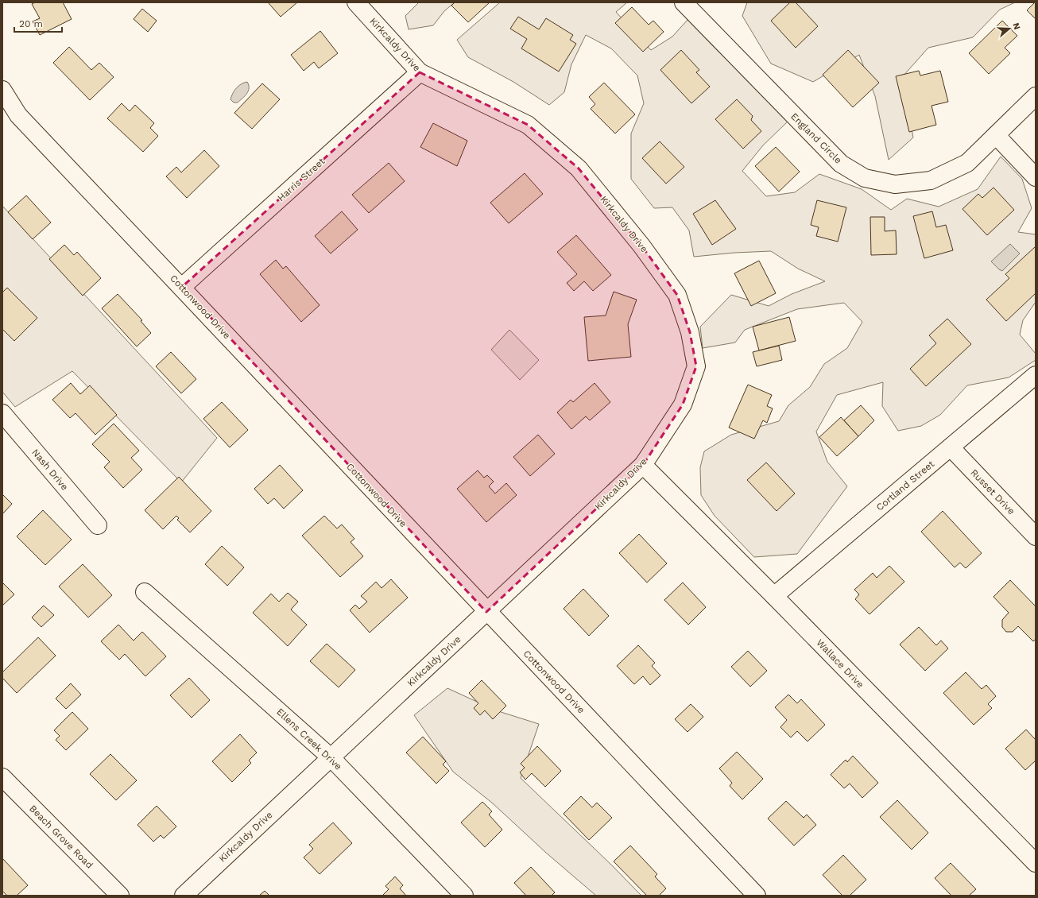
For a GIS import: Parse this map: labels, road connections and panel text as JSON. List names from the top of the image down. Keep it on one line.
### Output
{"streets":{"street":["Kirkcaldy Drive","England Circle","Harris Street","Cottonwood Drive","Nash Drive","Cortland Street","Russet Drive","Wallace Drive","Ellens Creek Drive","Beach Grove Road"]},"crossings":[["Kirkcaldy Drive","Harris Street"],["Kirkcaldy Drive","Cottonwood Drive"],["Kirkcaldy Drive","Wallace Drive"],["Kirkcaldy Drive","Ellens Creek Drive"],["Harris Street","Cottonwood Drive"],["Cortland Street","Russet Drive"],["Cortland Street","Wallace Drive"]],"scale_bar":"20 m","north":"right"}
